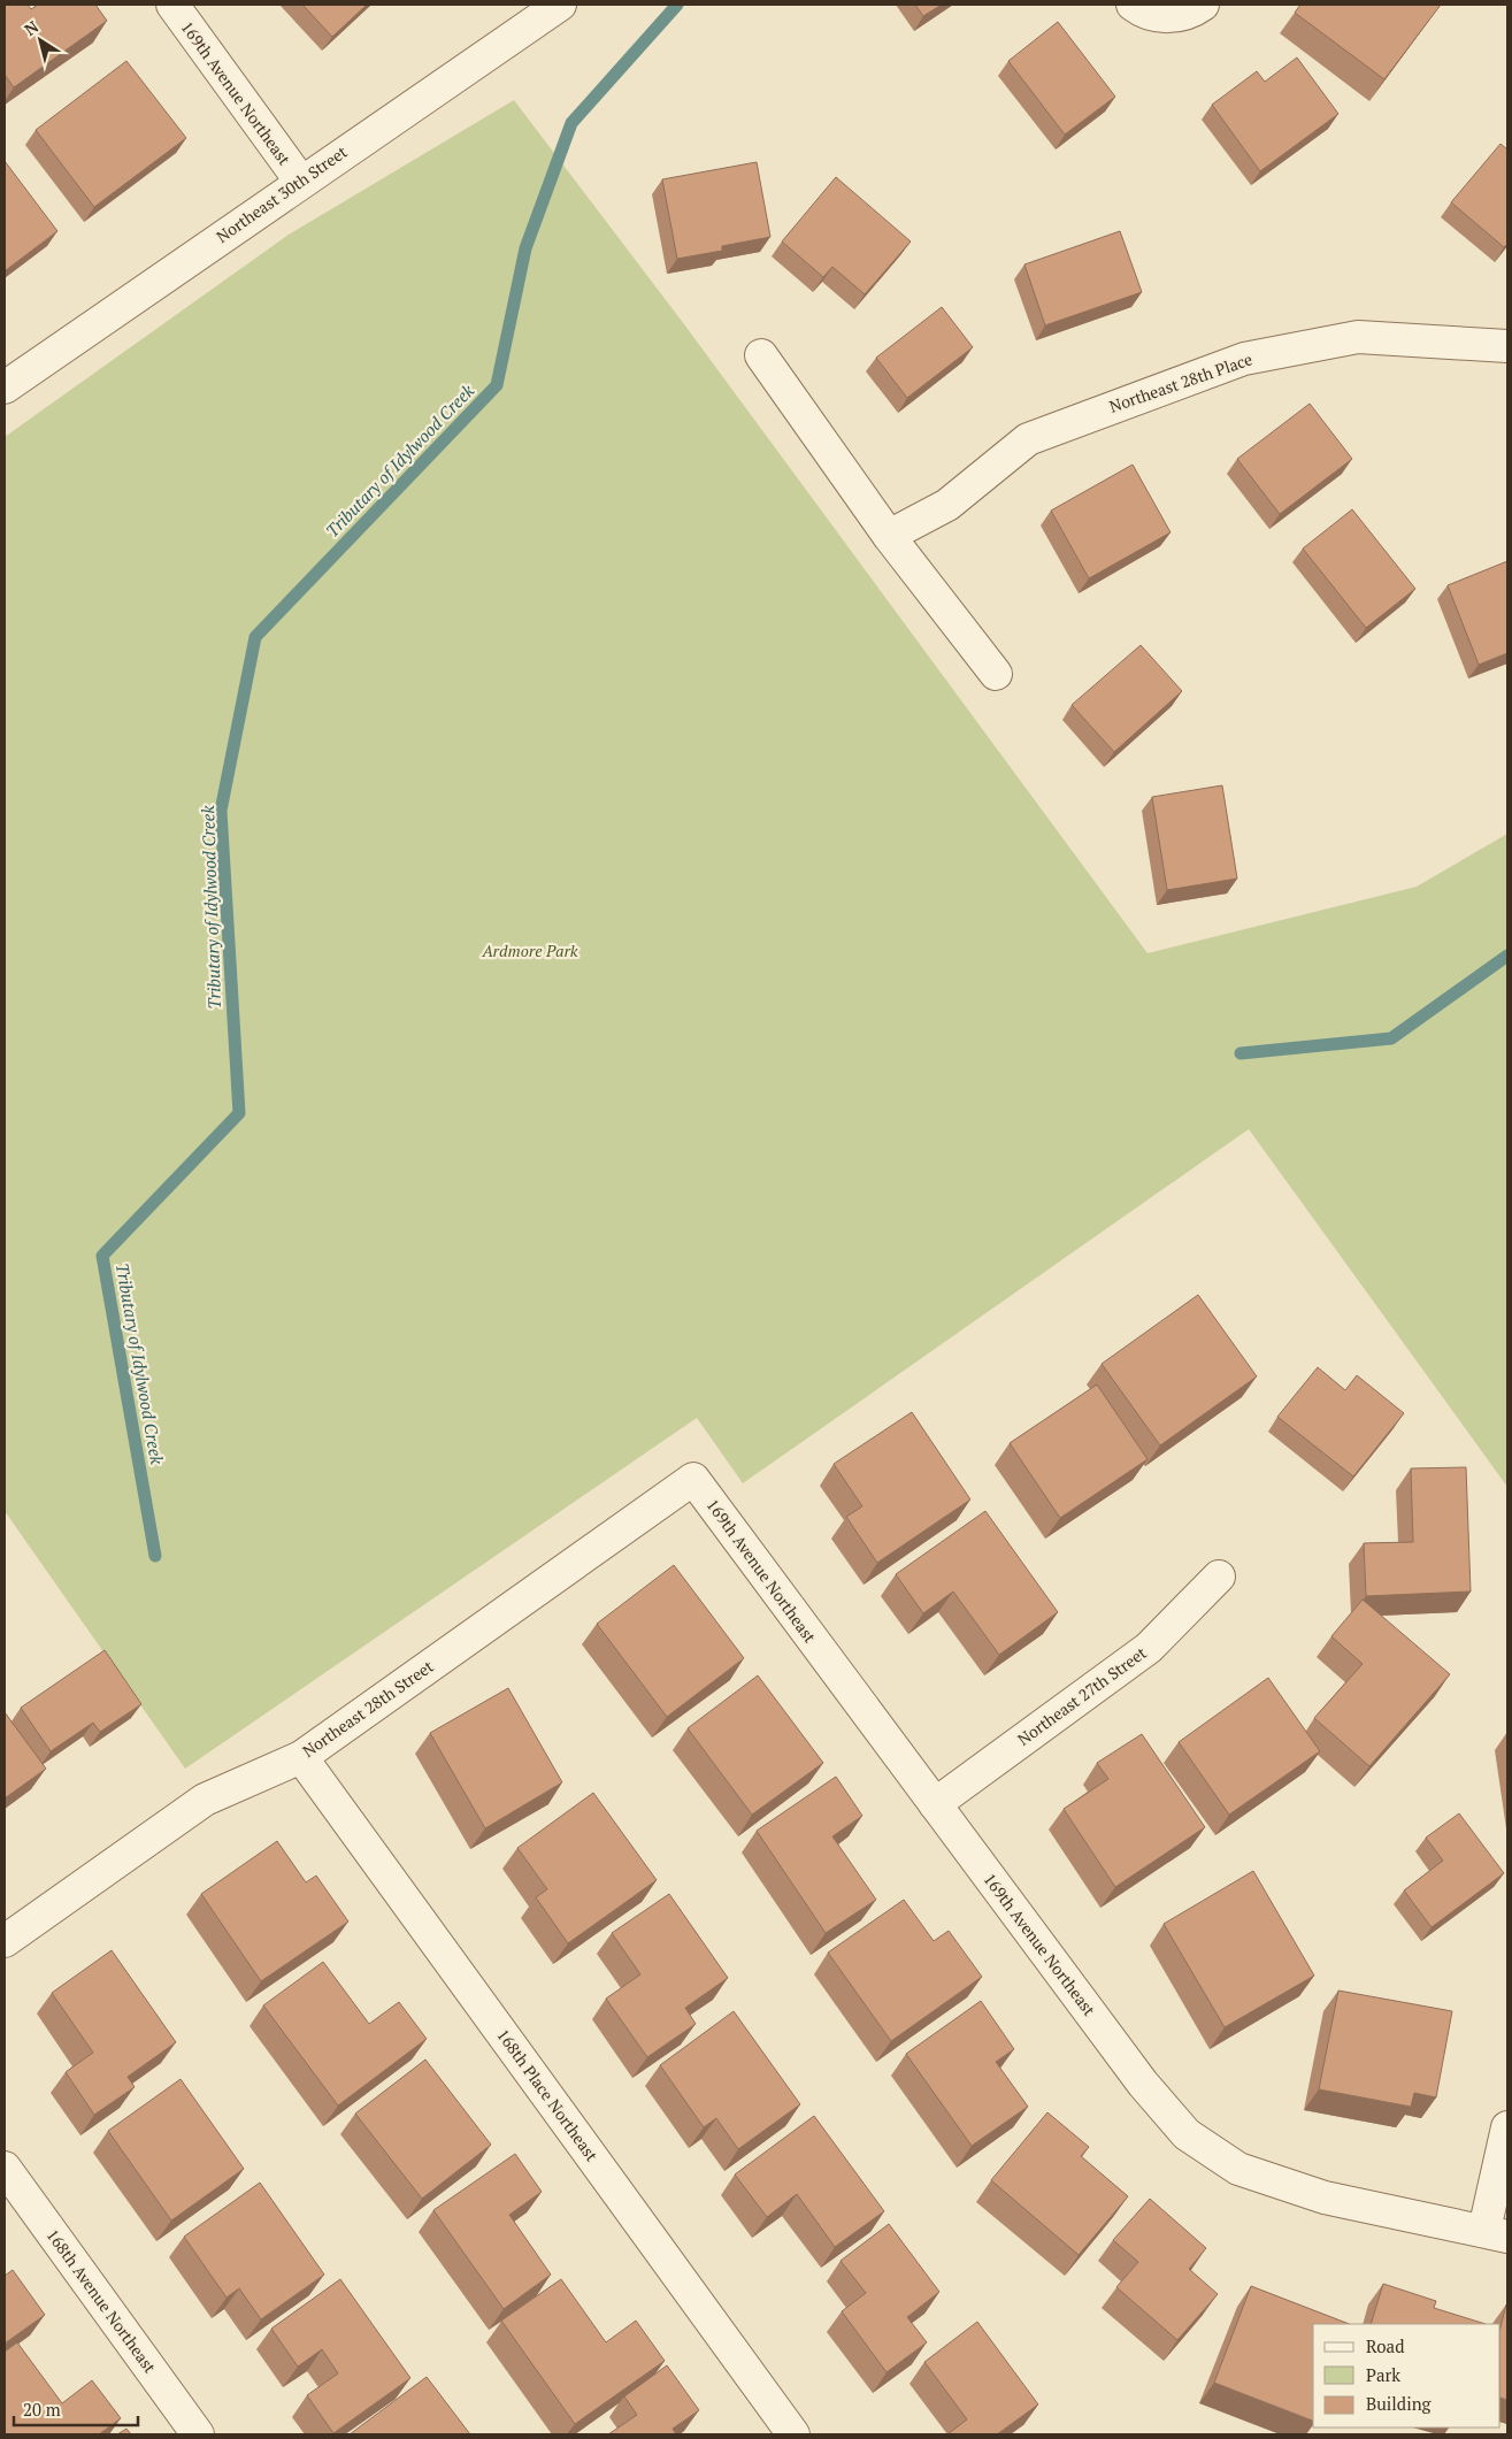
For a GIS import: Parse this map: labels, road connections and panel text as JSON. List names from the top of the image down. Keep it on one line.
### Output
{"streets":{"street":["169th Avenue Northeast","Northeast 30th Street","Northeast 28th Place","Northeast 27th Street","Northeast 28th Street","168th Place Northeast","168th Avenue Northeast"]},"crossings":[["169th Avenue Northeast","Northeast 30th Street"],["169th Avenue Northeast","Northeast 27th Street"],["169th Avenue Northeast","Northeast 28th Street"],["Northeast 28th Street","168th Place Northeast"]],"water":["Tributary of Idylwood Creek"],"parks":["Ardmore Park"],"legend":["Road","Park","Building"],"scale_bar":"20 m","north":"top left"}
